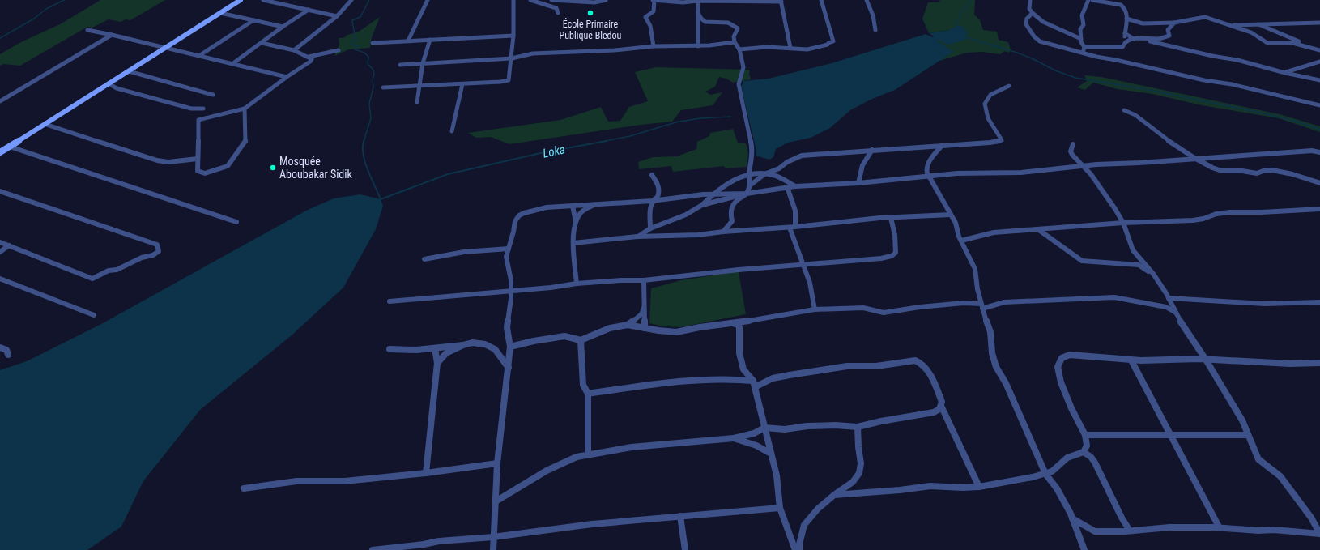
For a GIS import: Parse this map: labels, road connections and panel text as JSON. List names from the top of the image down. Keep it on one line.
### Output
{"water":["Loka"],"places":["École Primaire Publique Bledou","Mosquée Aboubakar Sidik"]}
